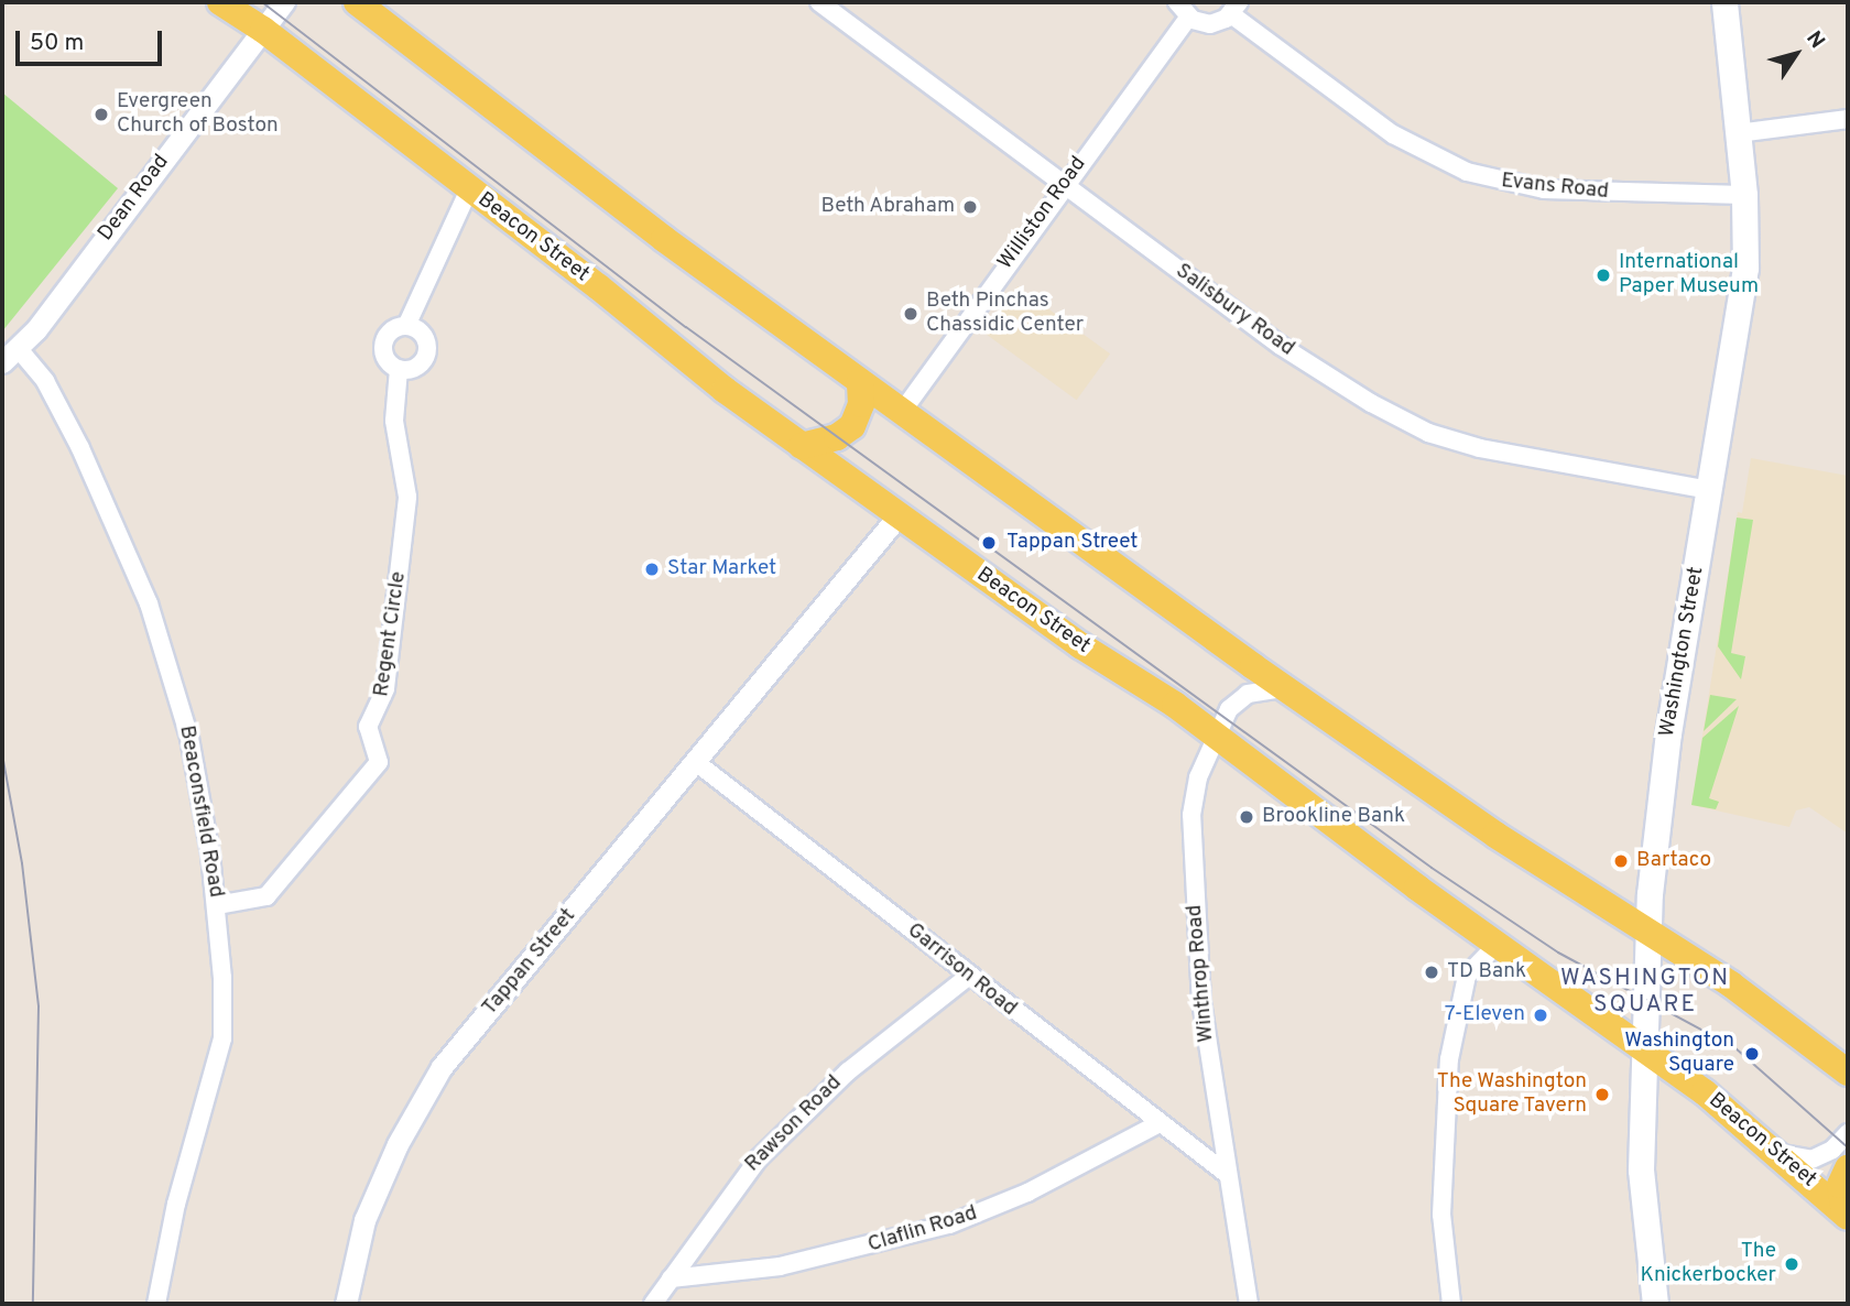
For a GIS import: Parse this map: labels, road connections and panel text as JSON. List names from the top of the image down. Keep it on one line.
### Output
{"streets":{"main road":["Beacon Street","Washington Street"],"street":["Evans Road","Dean Road","Williston Road","Salisbury Road","Regent Circle","Beaconsfield Road","Tappan Street","Garrison Road","Winthrop Road","Rawson Road","Claflin Road"]},"crossings":[["Evans Road","Washington Street"],["Dean Road","Beacon Street"],["Dean Road","Beaconsfield Road"],["Williston Road","Salisbury Road"],["Beacon Street","Regent Circle"],["Beacon Street","Washington Street"],["Beacon Street","Tappan Street"],["Beacon Street","Winthrop Road"],["Salisbury Road","Washington Street"],["Regent Circle","Beaconsfield Road"],["Tappan Street","Garrison Road"],["Garrison Road","Winthrop Road"],["Garrison Road","Rawson Road"],["Garrison Road","Claflin Road"],["Rawson Road","Claflin Road"]],"districts":["WASHINGTON SQUARE"],"places":["Evergreen Church of Boston","Beth Abraham","International Paper Museum","Beth Pinchas Chassidic Center","Tappan Street","Star Market","Brookline Bank","Bartaco","TD Bank","7-Eleven","Washington Square","The Washington Square Tavern","The Knickerbocker"],"scale_bar":"50 m","north":"top right"}
